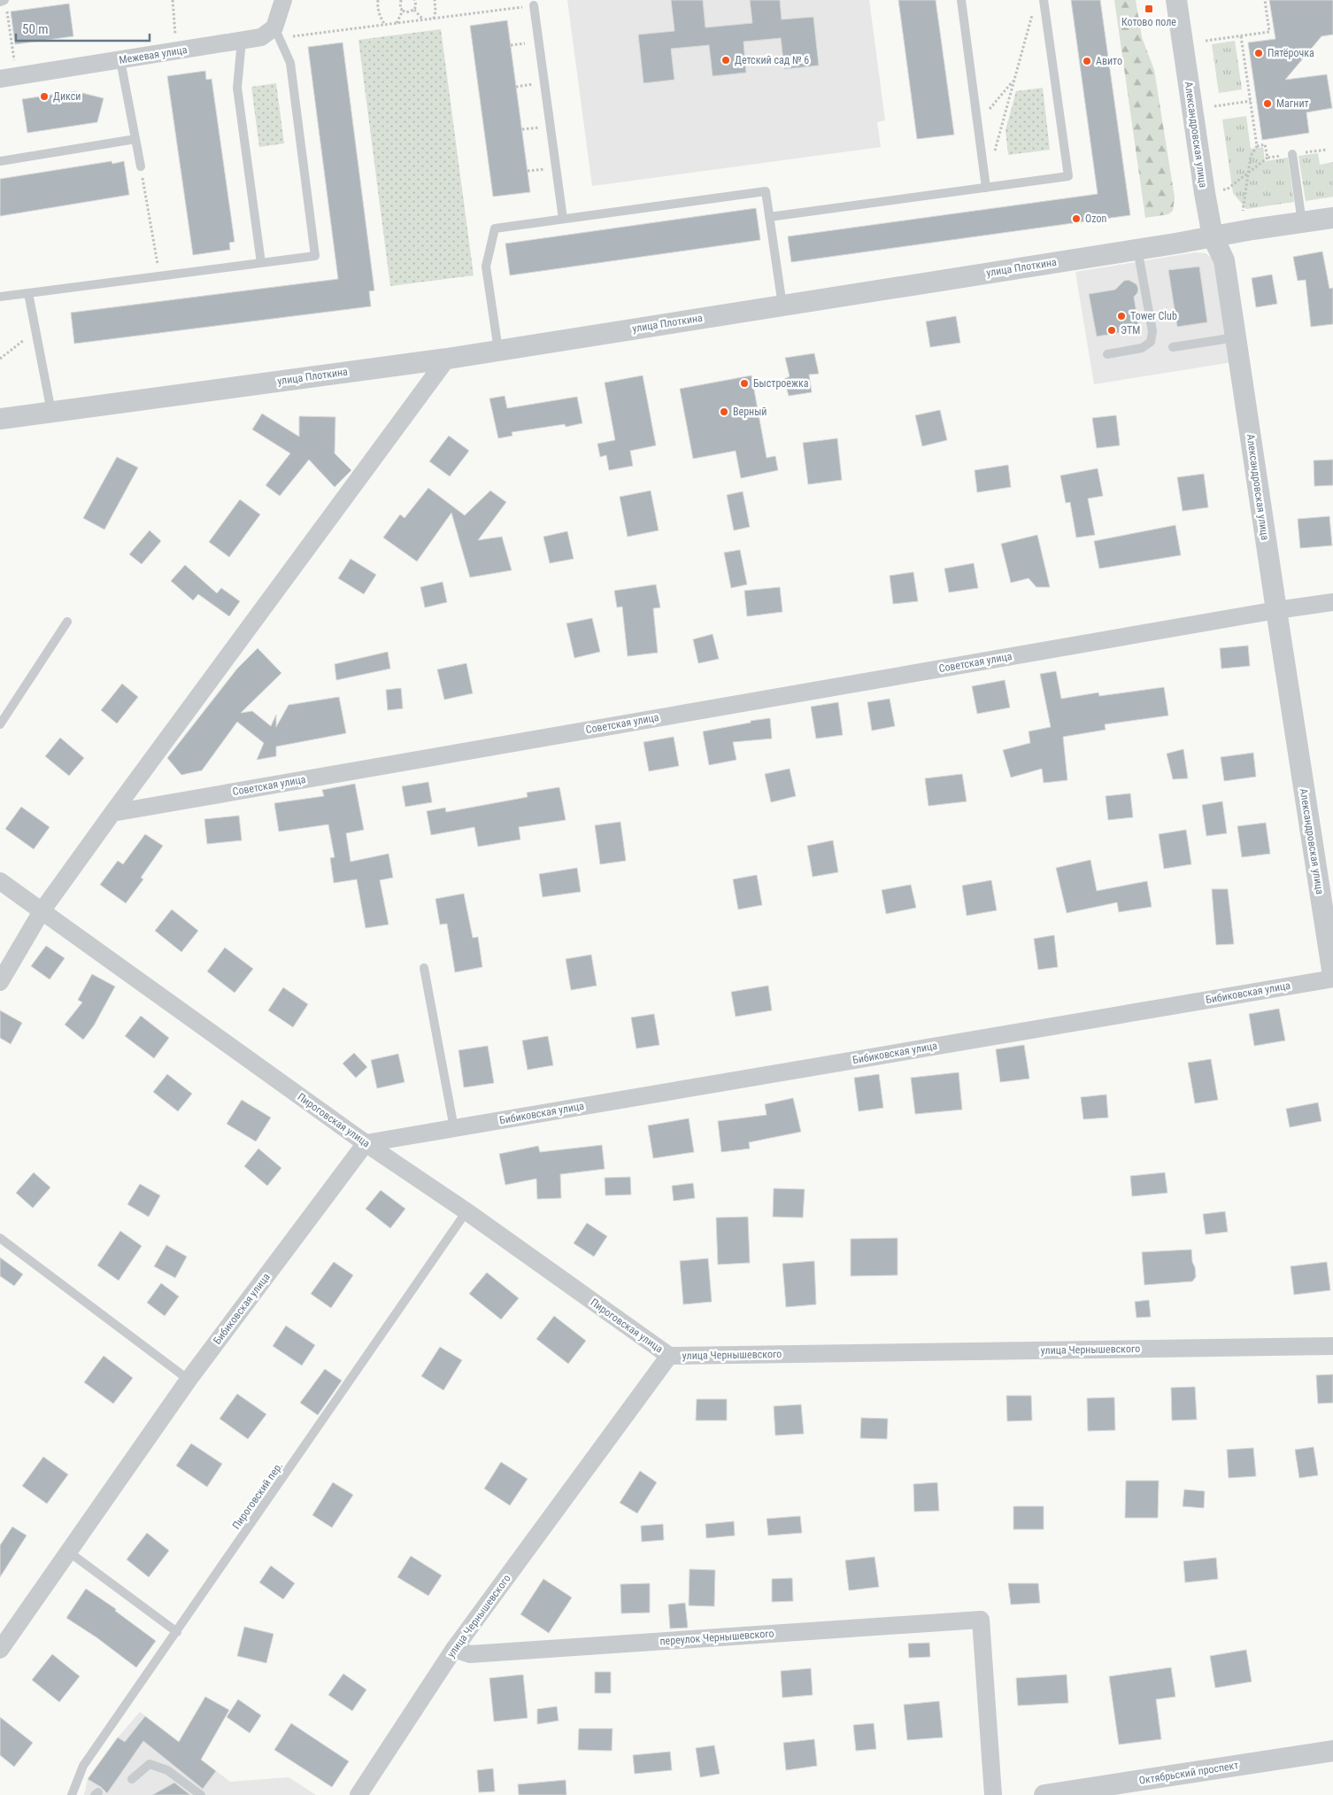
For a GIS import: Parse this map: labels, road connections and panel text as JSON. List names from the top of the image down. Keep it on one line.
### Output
{"streets":{"street":["Межевая улица","Александровская улица","улица Плоткина","Советская улица","Бибиковская улица","Пироговская улица","улица Чернышевского","переулок Чернышевского","Октябрьский проспект"],"lane":["Пироговский пер."]},"crossings":[["Александровская улица","улица Плоткина"],["Александровская улица","Советская улица"],["Александровская улица","Бибиковская улица"],["Бибиковская улица","Пироговская улица"],["Пироговская улица","улица Чернышевского"],["Пироговская улица","Пироговский пер."],["улица Чернышевского","переулок Чернышевского"]],"places":{"transit":["Котово поле"],"other":["Пятёрочка","Детский сад № 6","Авито","Дикси","Магнит","Ozon","Tower Club","ЭТМ","Быстроежка","Верный"]},"scale_bar":"50 m"}
